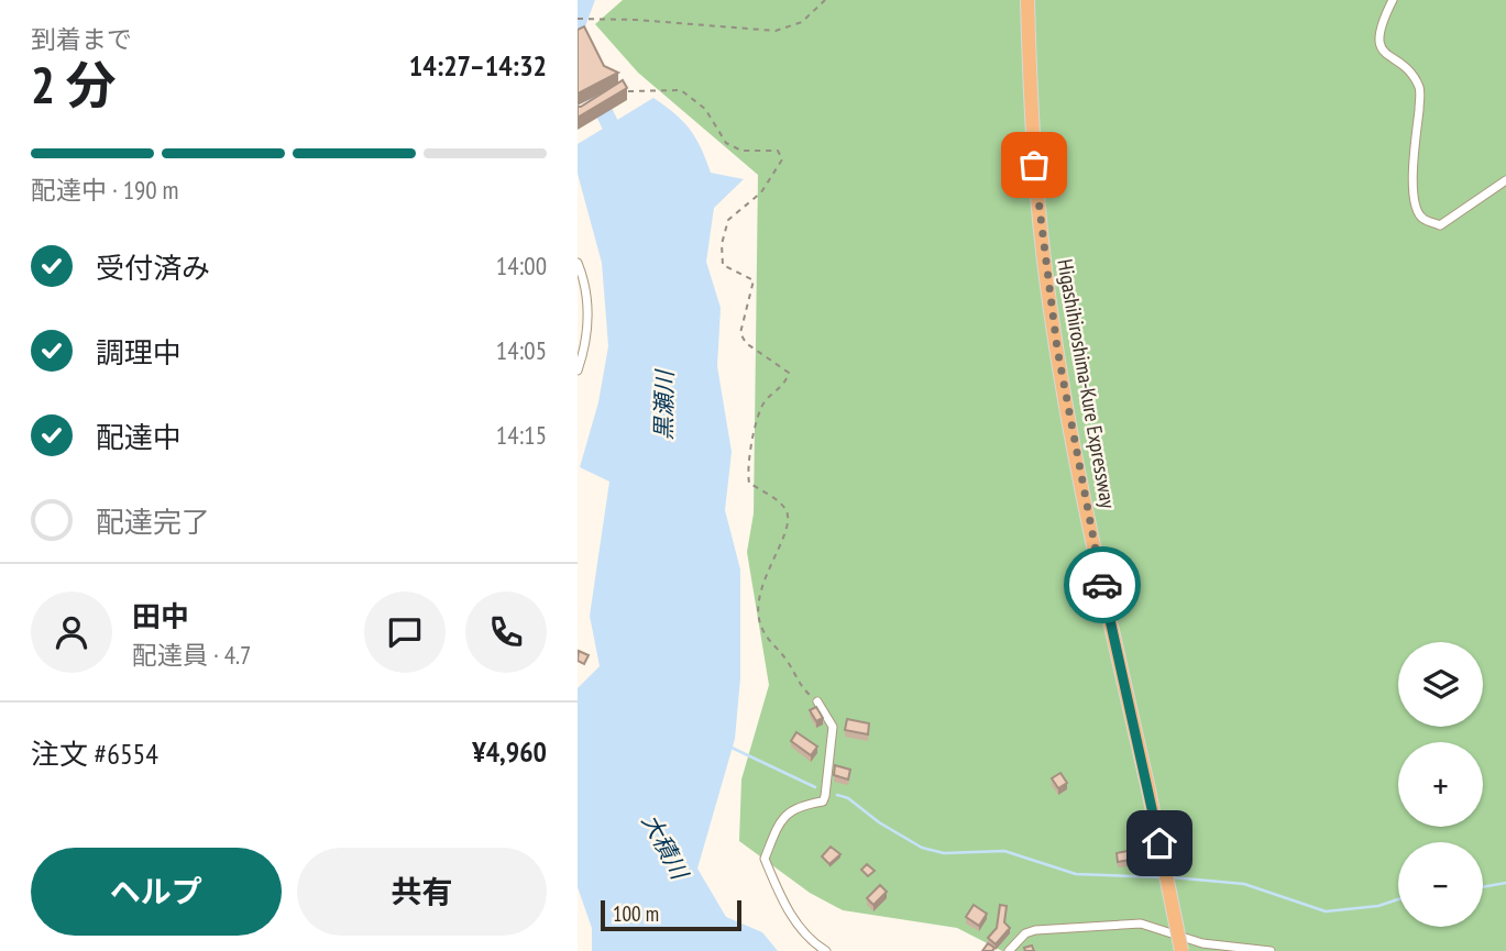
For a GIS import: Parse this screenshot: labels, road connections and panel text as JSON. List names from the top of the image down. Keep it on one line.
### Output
{"streets":{"highway":["Higashihiroshima-Kure Expressway"]},"water":["黒瀬川","大積川"],"scale_bar":"100 m","page":{"heading":["2 分","到着まで","14:27–14:32"],"panel":["田中","配達員 · 4.7","注文 #6554","¥4,960"],"bar":"配達中 · 190 m","list":[["受付済み","14:00"],["調理中","14:05"],["配達中","14:15"],"配達完了"],"map_buttons":["+","−"],"buttons":["ヘルプ","共有"],"scale":"100 m"}}
